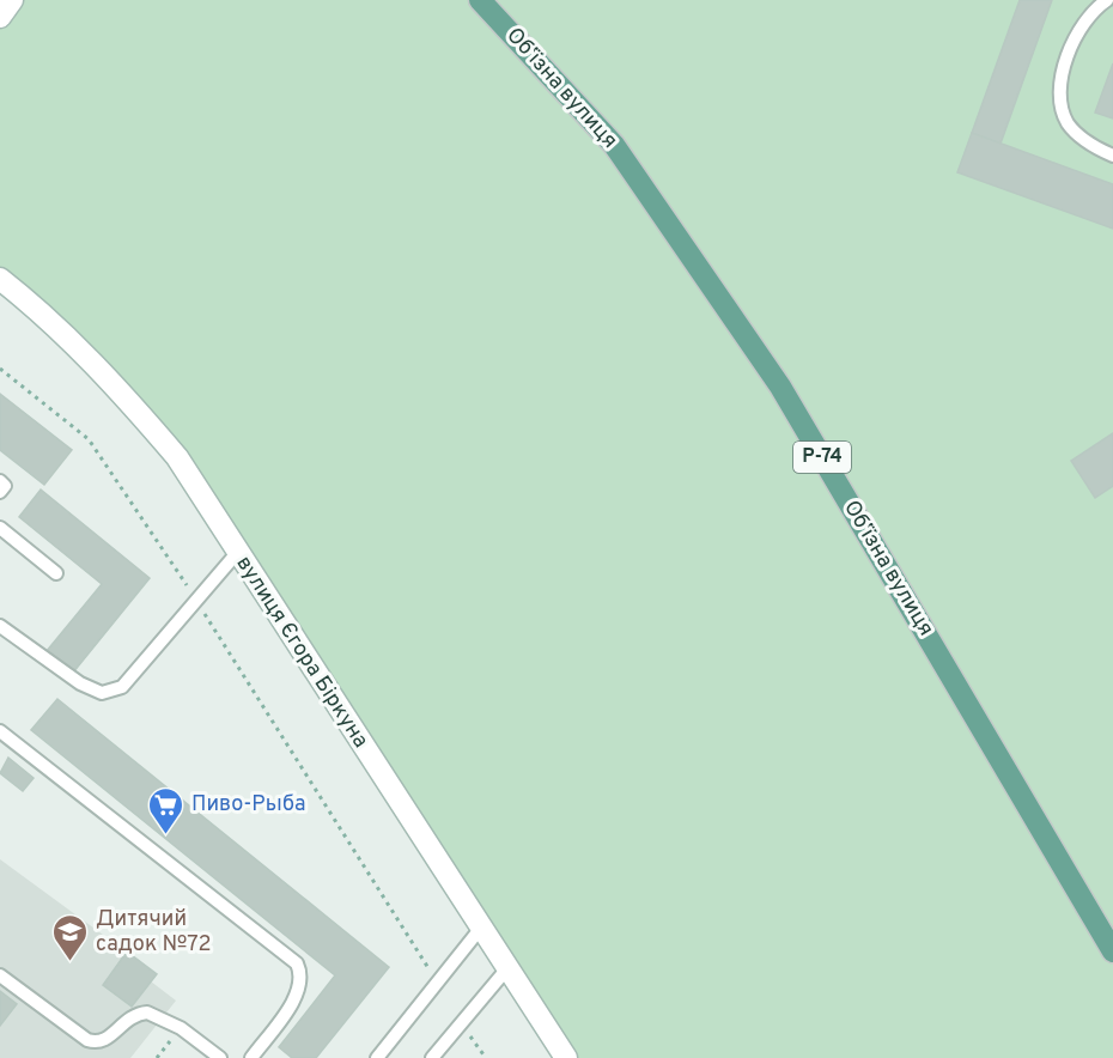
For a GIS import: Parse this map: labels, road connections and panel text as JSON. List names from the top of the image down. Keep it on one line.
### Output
{"streets":{"main road":["Обʼїзна вулиця","Р-74"],"street":["вулиця Єгора Біркуна"]},"places":{"supermarket":["Пиво-Рыба"],"school or university":["Дитячий садок №72"]}}
